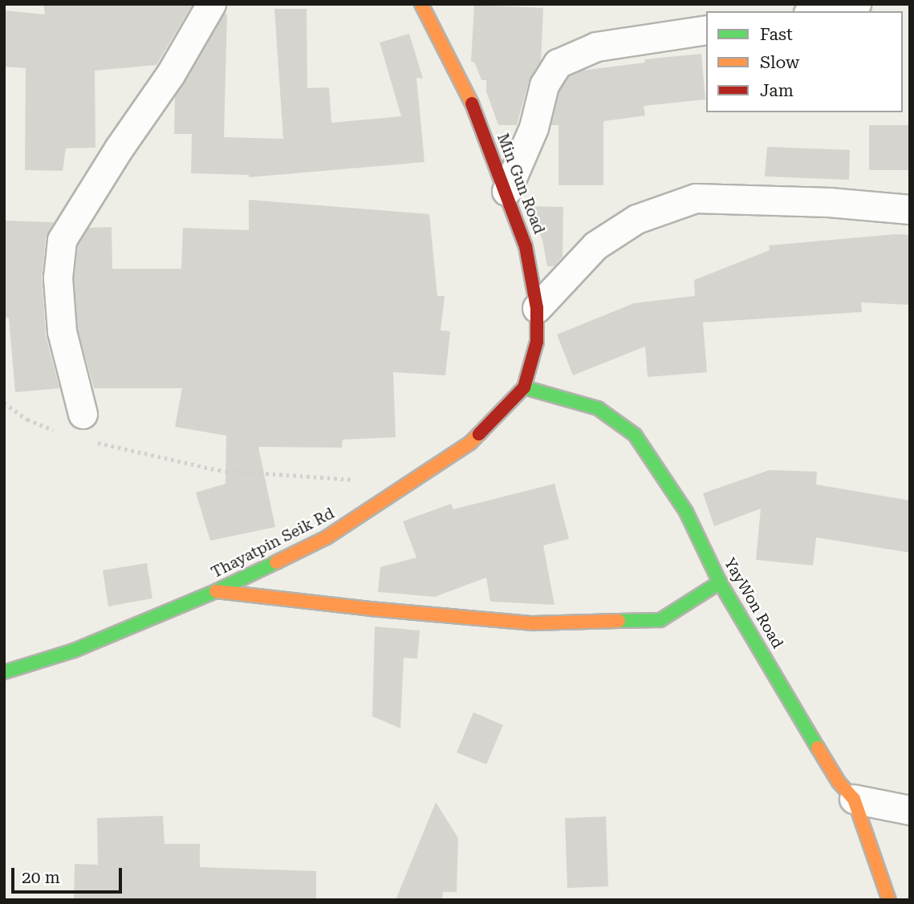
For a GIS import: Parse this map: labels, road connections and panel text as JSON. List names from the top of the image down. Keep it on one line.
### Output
{"streets":{"street":["Min Gun Road","Thayatpin Seik Rd","YayWon Road"]},"crossings":[["Min Gun Road","Thayatpin Seik Rd"],["Min Gun Road","YayWon Road"],["Thayatpin Seik Rd","YayWon Road"]],"legend":["Fast","Slow","Jam"],"scale_bar":"20 m"}
